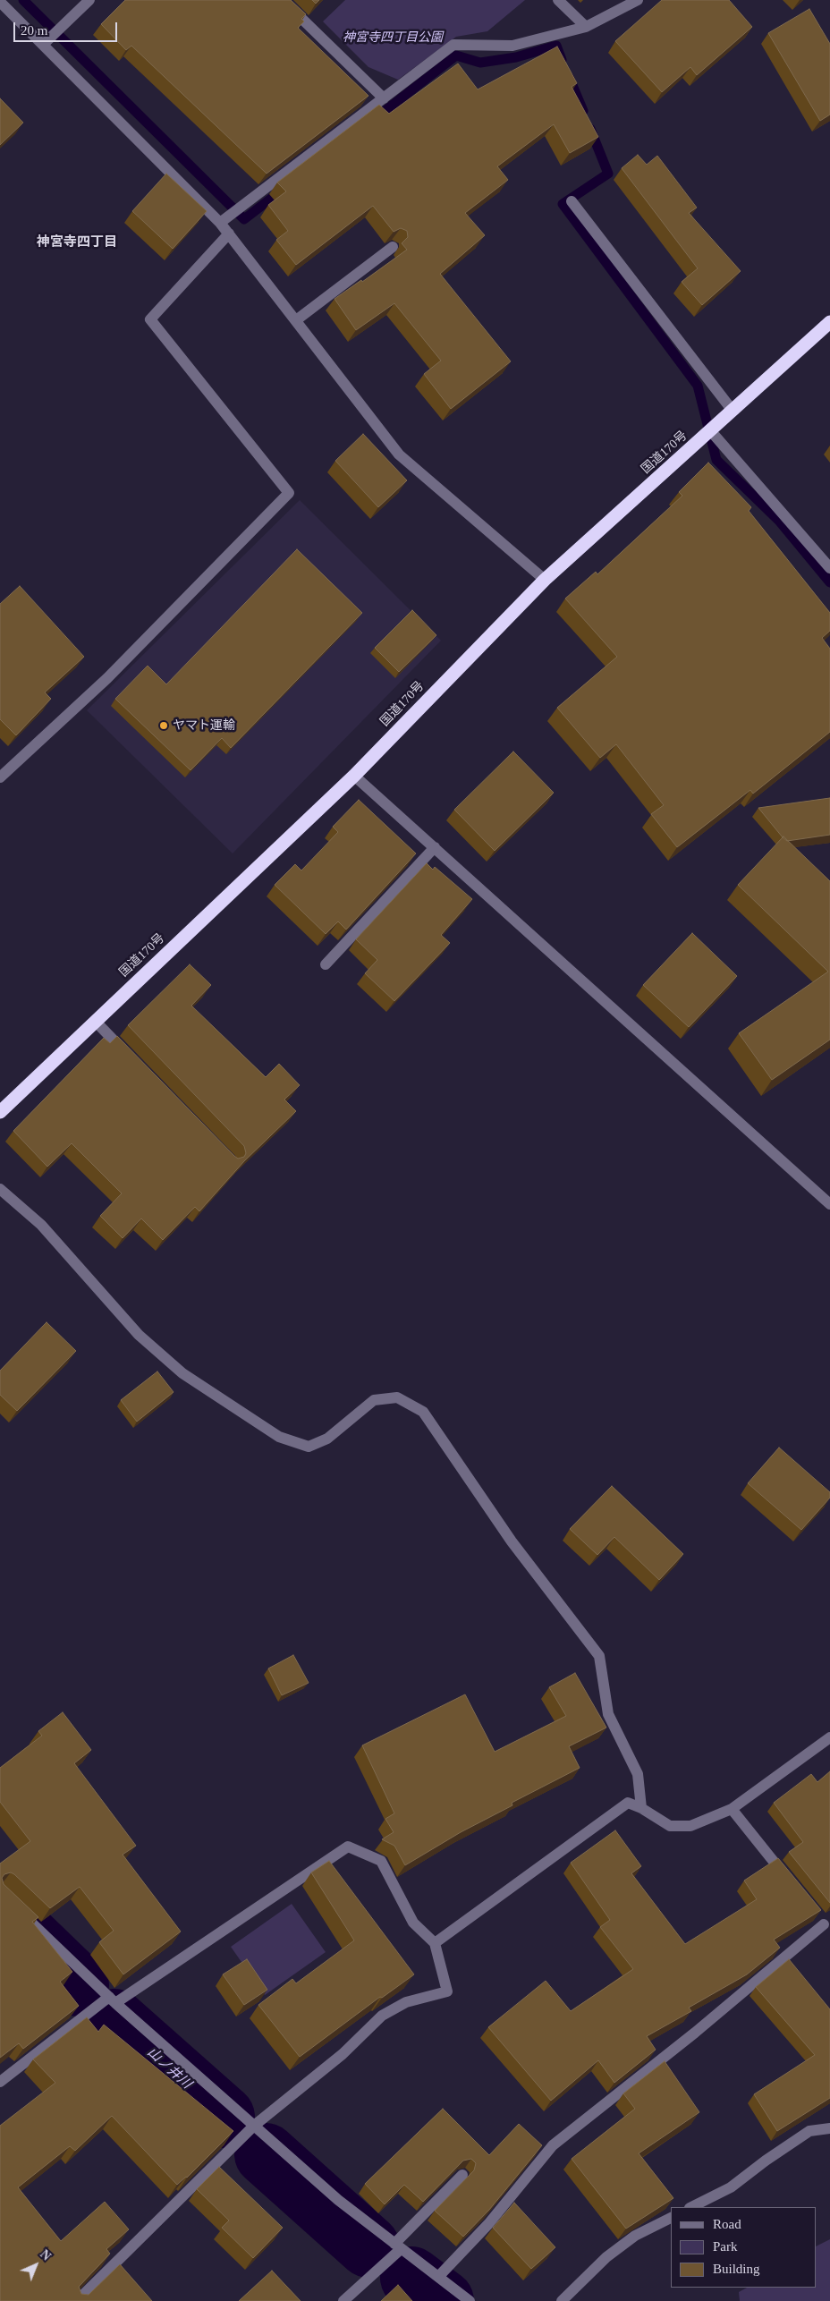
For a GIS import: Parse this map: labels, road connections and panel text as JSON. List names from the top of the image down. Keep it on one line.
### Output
{"streets":{"highway":["国道170号"]},"districts":["神宮寺四丁目"],"water":["山ノ井川"],"parks":["神宮寺四丁目公園"],"places":["ヤマト運輸"],"legend":["Road","Park","Building"],"scale_bar":"20 m","north":"top right"}
